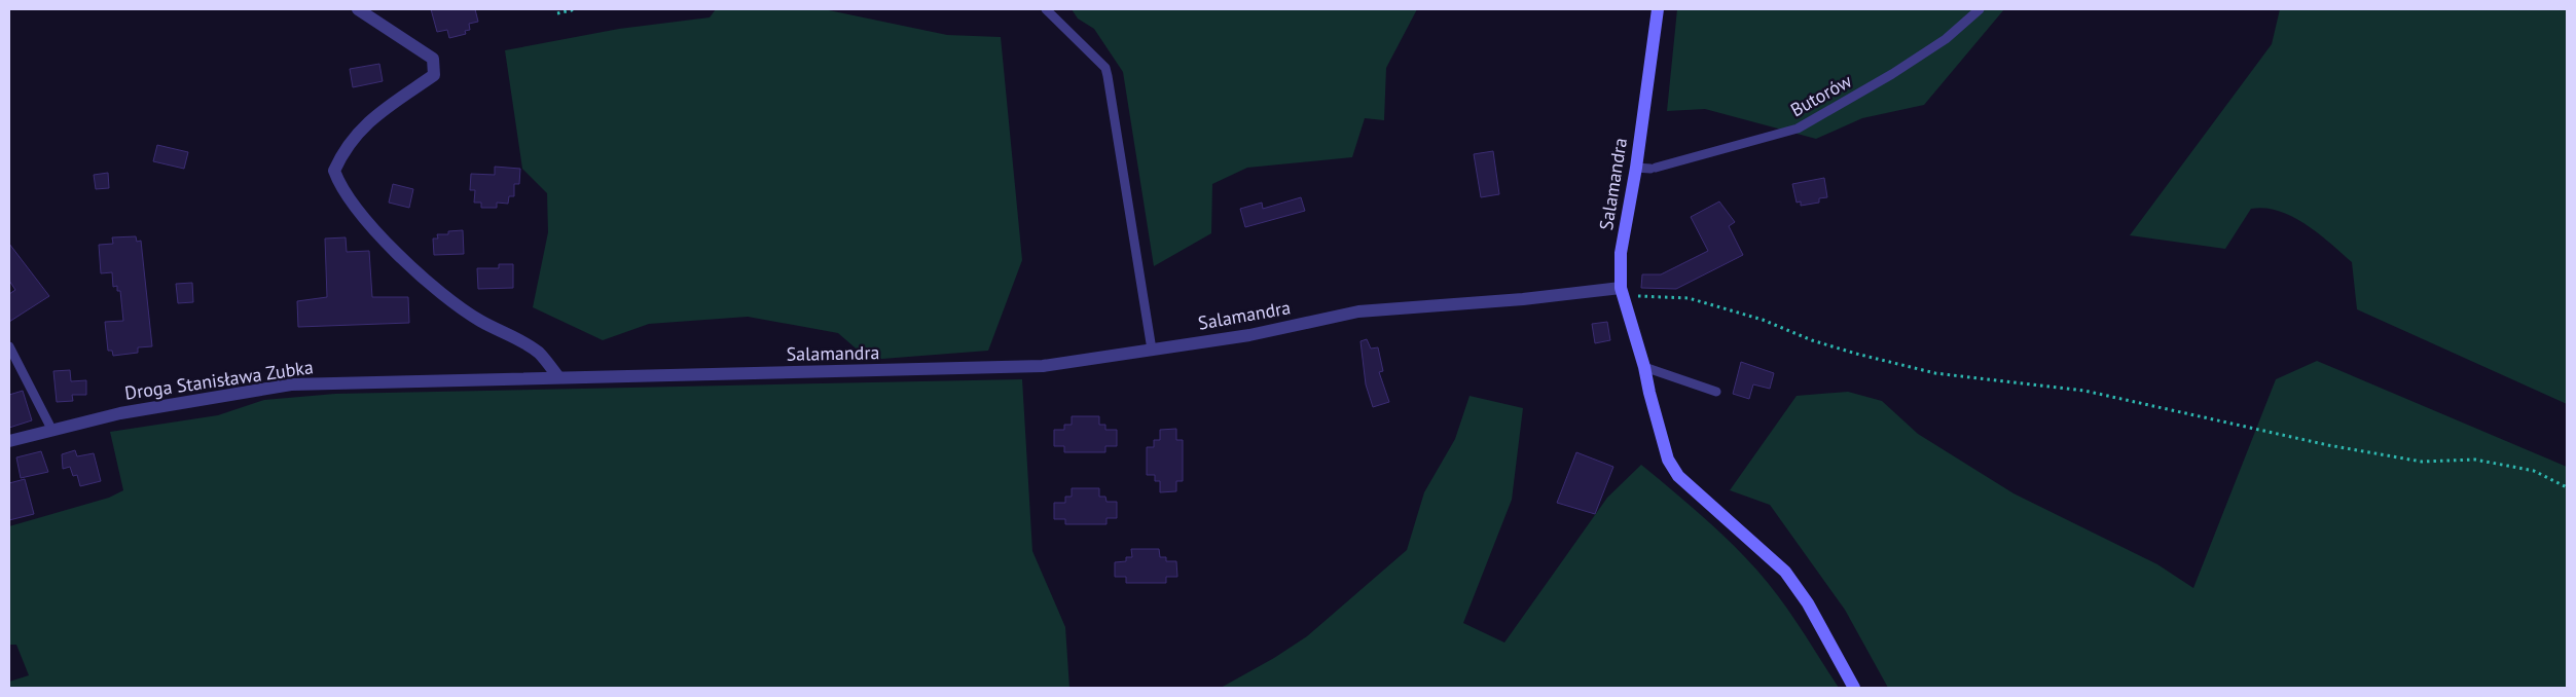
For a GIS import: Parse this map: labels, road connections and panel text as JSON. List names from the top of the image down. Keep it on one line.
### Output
{"streets":{"street":["Salamandra","Droga Stanisława Zubka"],"lane":["Butorów"]},"crossings":[["Butorów","Salamandra"],["Salamandra","Droga Stanisława Zubka"]]}
